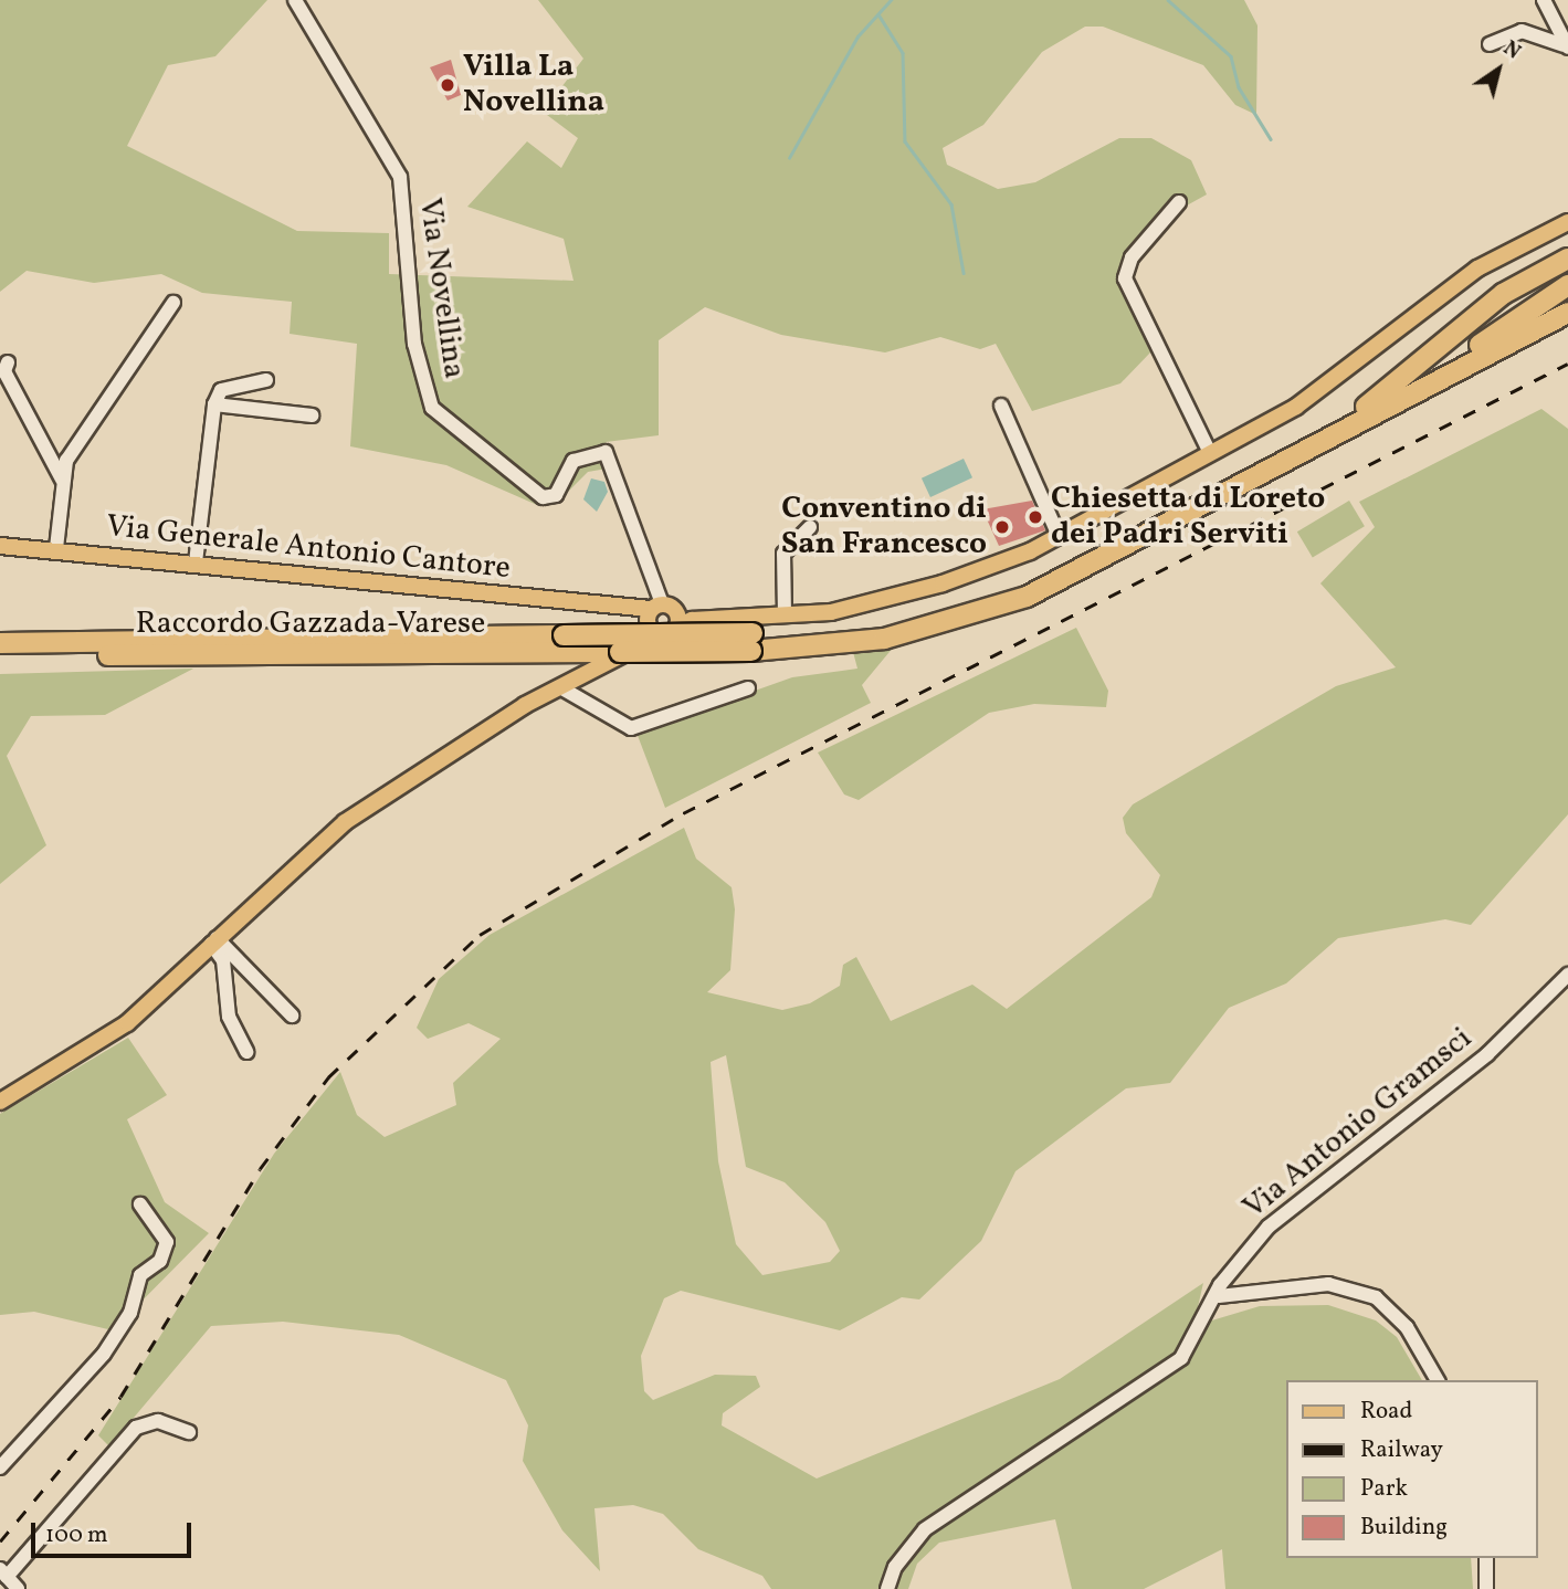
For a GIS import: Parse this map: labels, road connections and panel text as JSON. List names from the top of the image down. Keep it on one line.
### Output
{"streets":{"highway":["Raccordo Gazzada-Varese"],"main road":["Via Generale Antonio Cantore"],"street":["Via Novellina","Via Antonio Gramsci"]},"crossings":[["Via Novellina","Via Generale Antonio Cantore"]],"places":["Villa La Novellina","Chiesetta di Loreto dei Padri Serviti","Conventino di San Francesco"],"legend":["Road","Railway","Park","Building"],"scale_bar":"100 m","north":"top right"}
